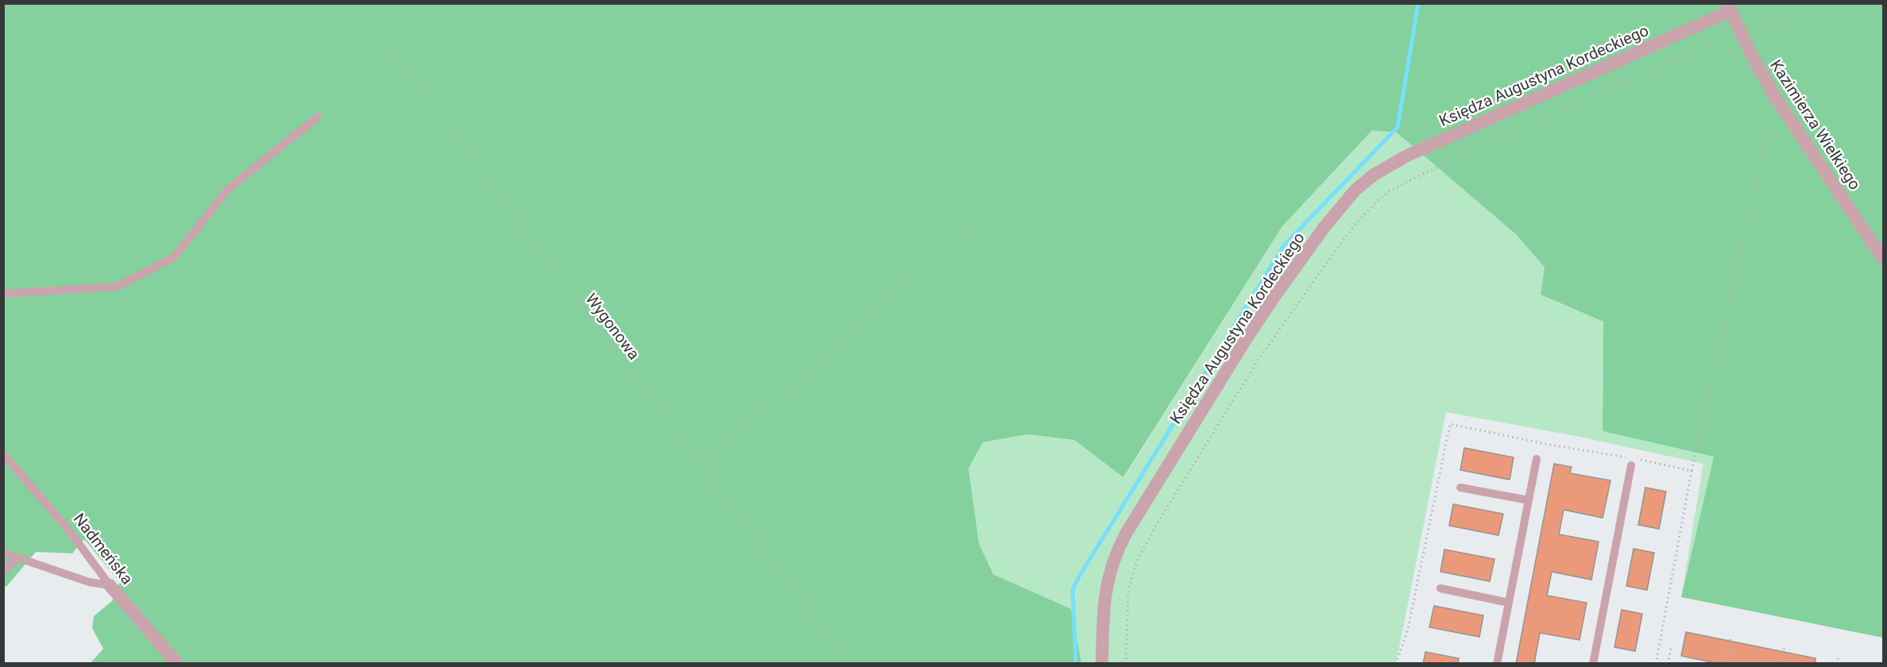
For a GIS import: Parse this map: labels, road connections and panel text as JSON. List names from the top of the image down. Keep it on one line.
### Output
{"streets":{"street":["Księdza Augustyna Kordeckiego","Kazimierza Wielkiego","Nadmeńska"],"path":["Wygonowa"]},"crossings":[["Księdza Augustyna Kordeckiego","Kazimierza Wielkiego"]]}
